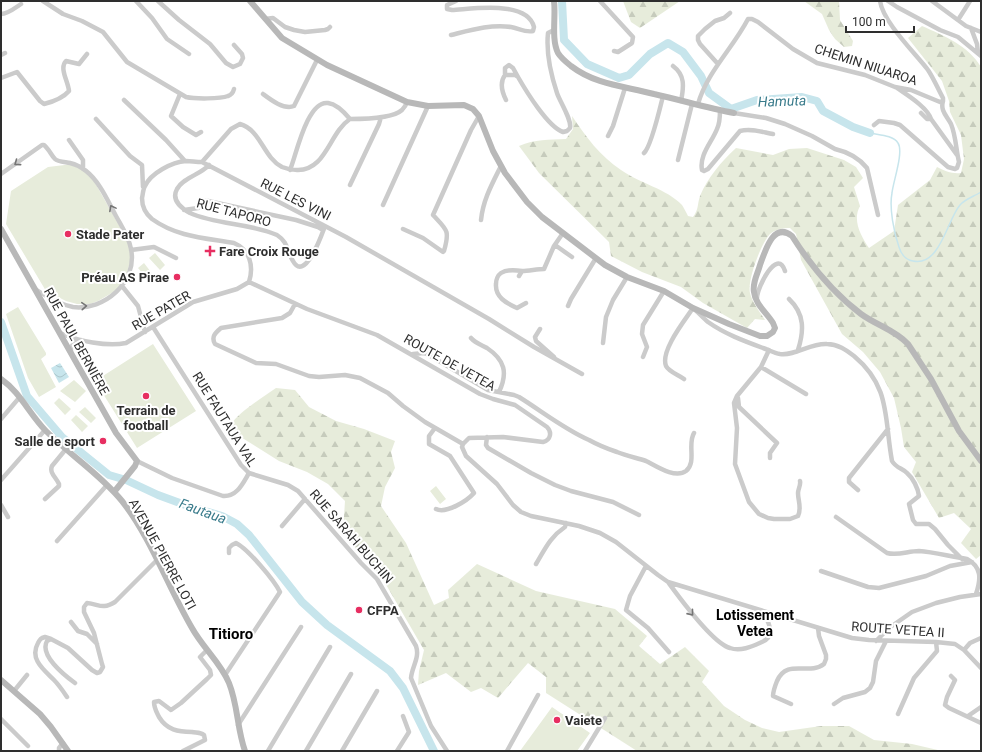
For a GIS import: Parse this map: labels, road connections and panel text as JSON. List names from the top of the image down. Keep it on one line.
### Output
{"streets":{"main road":["RUE PAUL BERNIÈRE","AVENUE PIERRE LOTI"],"street":["CHEMIN NIUAROA","RUE LES VINI","RUE TAPORO","RUE PATER","ROUTE DE VETEA","RUE FAUTAUA VAL","RUE SARAH BUCHIN","ROUTE VETEA II"]},"crossings":[["RUE LES VINI","RUE TAPORO"],["RUE PATER","RUE PAUL BERNIÈRE"],["RUE PATER","ROUTE DE VETEA"],["RUE PATER","RUE FAUTAUA VAL"],["RUE PAUL BERNIÈRE","RUE FAUTAUA VAL"],["RUE FAUTAUA VAL","RUE SARAH BUCHIN"]],"districts":["Lotissement Vetea","Titioro"],"water":["Hamuta","Fautaua"],"places":{"other":["Stade Pater","Préau AS Pirae","Terrain de football","Salle de sport","CFPA","Vaiete"],"health":["Fare Croix Rouge"]},"scale_bar":"100 m"}
